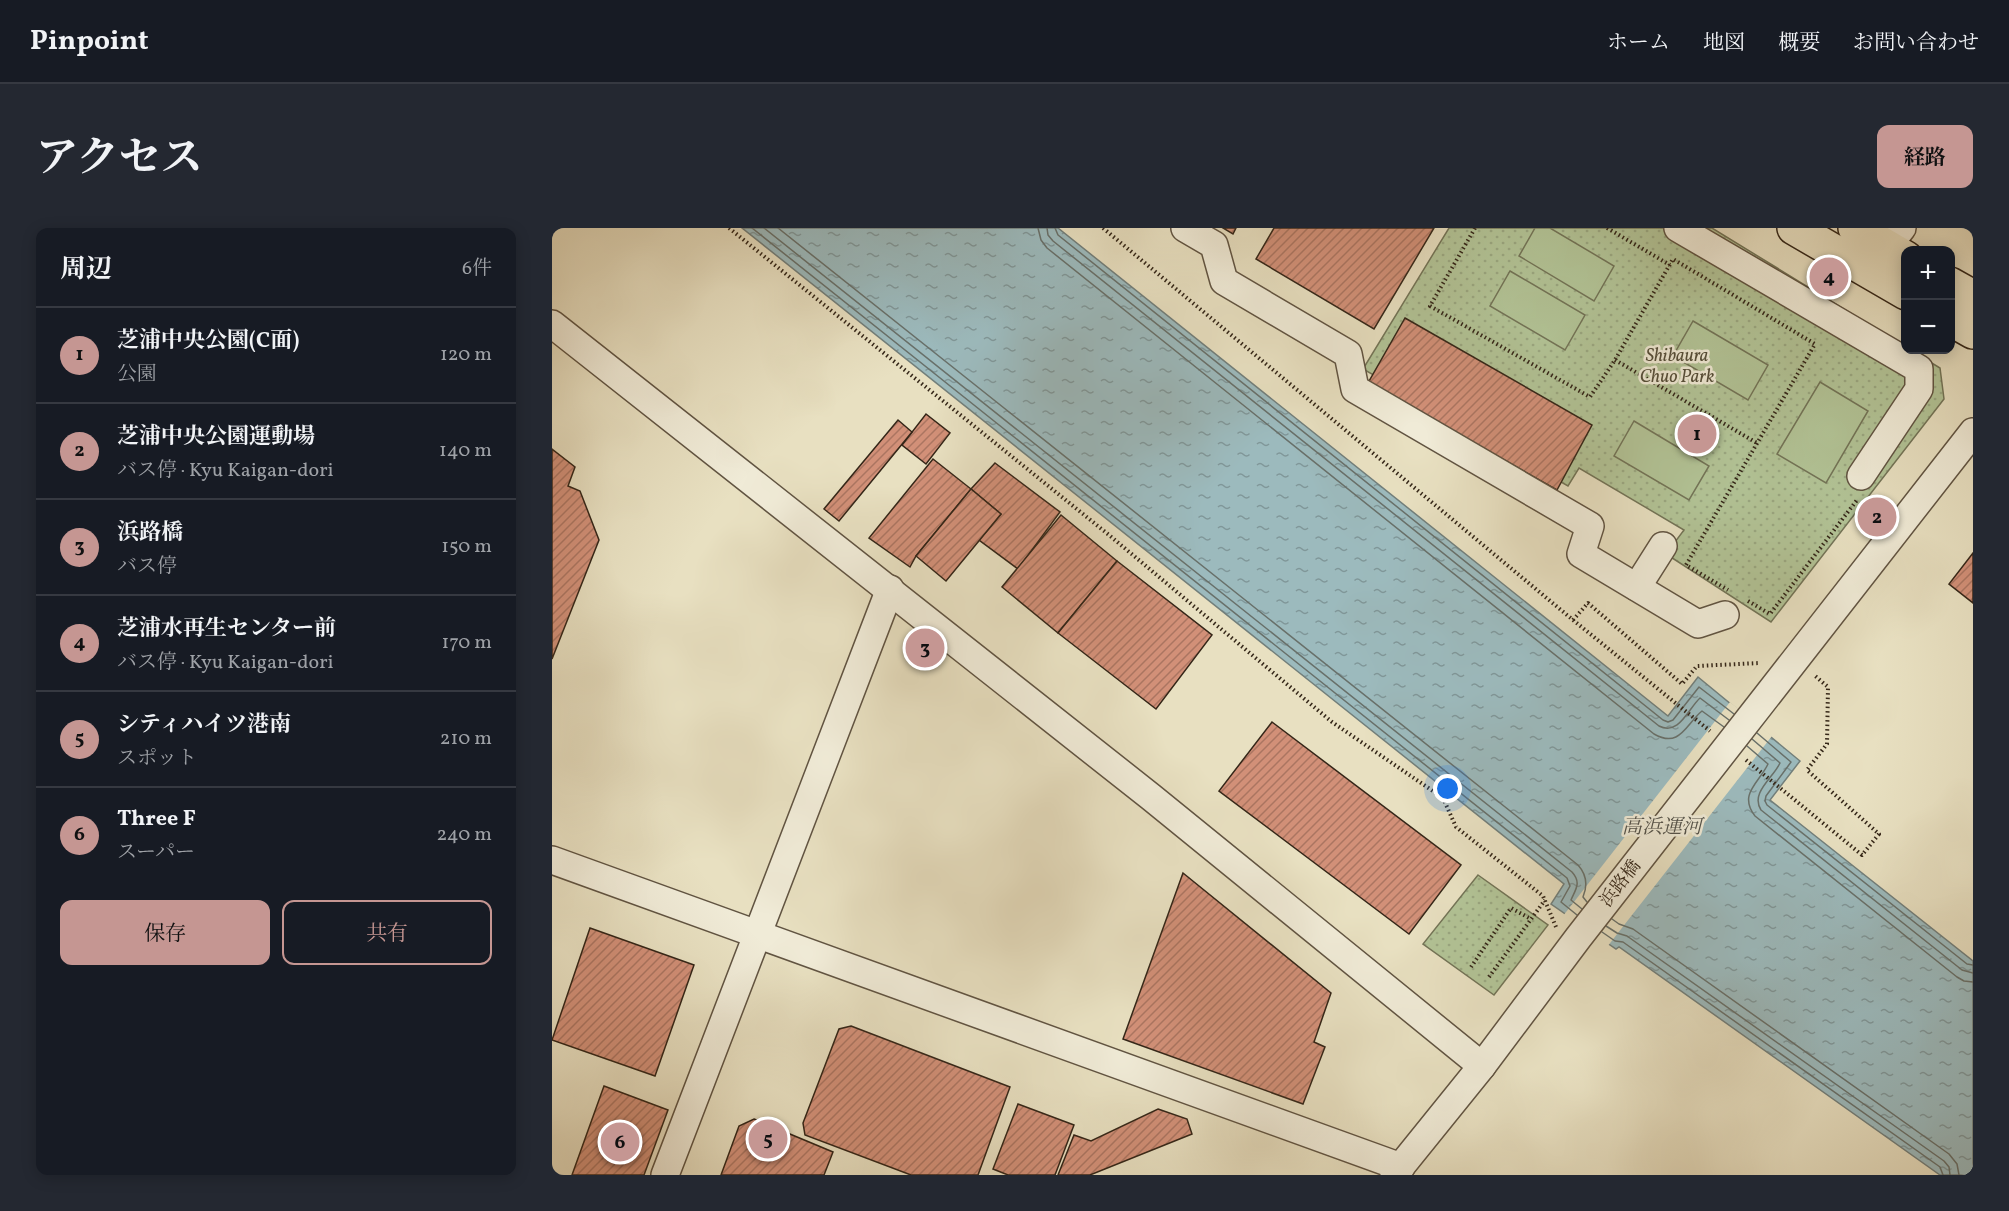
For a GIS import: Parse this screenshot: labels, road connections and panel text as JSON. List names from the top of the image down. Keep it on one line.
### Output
{"streets":{"street":["浜路橋"]},"water":["高浜運河"],"parks":["Shibaura Chuo Park"],"page":{"header":"Pinpoint","nav":["ホーム","地図","概要","お問い合わせ"],"title":"アクセス","buttons":["経路",["保存","共有"]],"heading":["周辺","6件"],"map_buttons":["+","−"],"pins":["4","1","2","3","5","6"],"list":[{"mark":"1","name":"芝浦中央公園(C面)","note":"公園","value":"120 m"},{"mark":"2","name":"芝浦中央公園運動場","note":"バス停 · Kyu Kaigan-dori","value":"140 m"},{"mark":"3","name":"浜路橋","note":"バス停","value":"150 m"},{"mark":"4","name":"芝浦水再生センター前","note":"バス停 · Kyu Kaigan-dori","value":"170 m"},{"mark":"5","name":"シティハイツ港南","note":"スポット","value":"210 m"},{"mark":"6","name":"Three F","note":"スーパー","value":"240 m"}]}}
